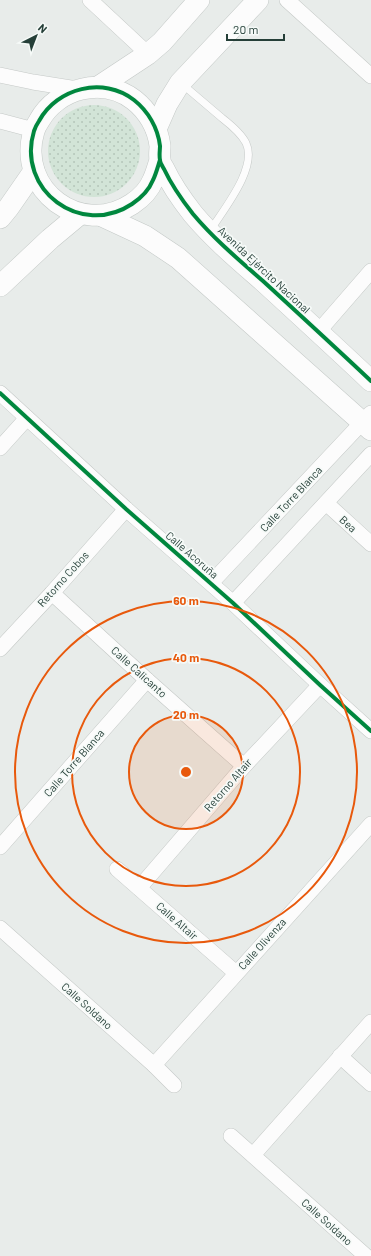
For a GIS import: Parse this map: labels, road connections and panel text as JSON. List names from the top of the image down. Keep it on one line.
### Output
{"streets":{"street":["Avenida Ejército Nacional","Calle Torre Blanca","Bea","Calle Acoruña","Retorno Cobos","Calle Calicanto","Retorno Altair","Calle Altair","Calle Olivenza","Calle Soldano"]},"crossings":[["Calle Torre Blanca","Calle Acoruña"],["Calle Torre Blanca","Calle Calicanto"],["Calle Acoruña","Retorno Cobos"],["Calle Acoruña","Retorno Altair"],["Retorno Cobos","Calle Calicanto"],["Calle Calicanto","Retorno Altair"],["Retorno Altair","Calle Altair"],["Calle Altair","Calle Olivenza"],["Calle Olivenza","Calle Soldano"]],"scale_bar":"20 m","north":"top right","rings":["60 m","40 m","20 m"]}
